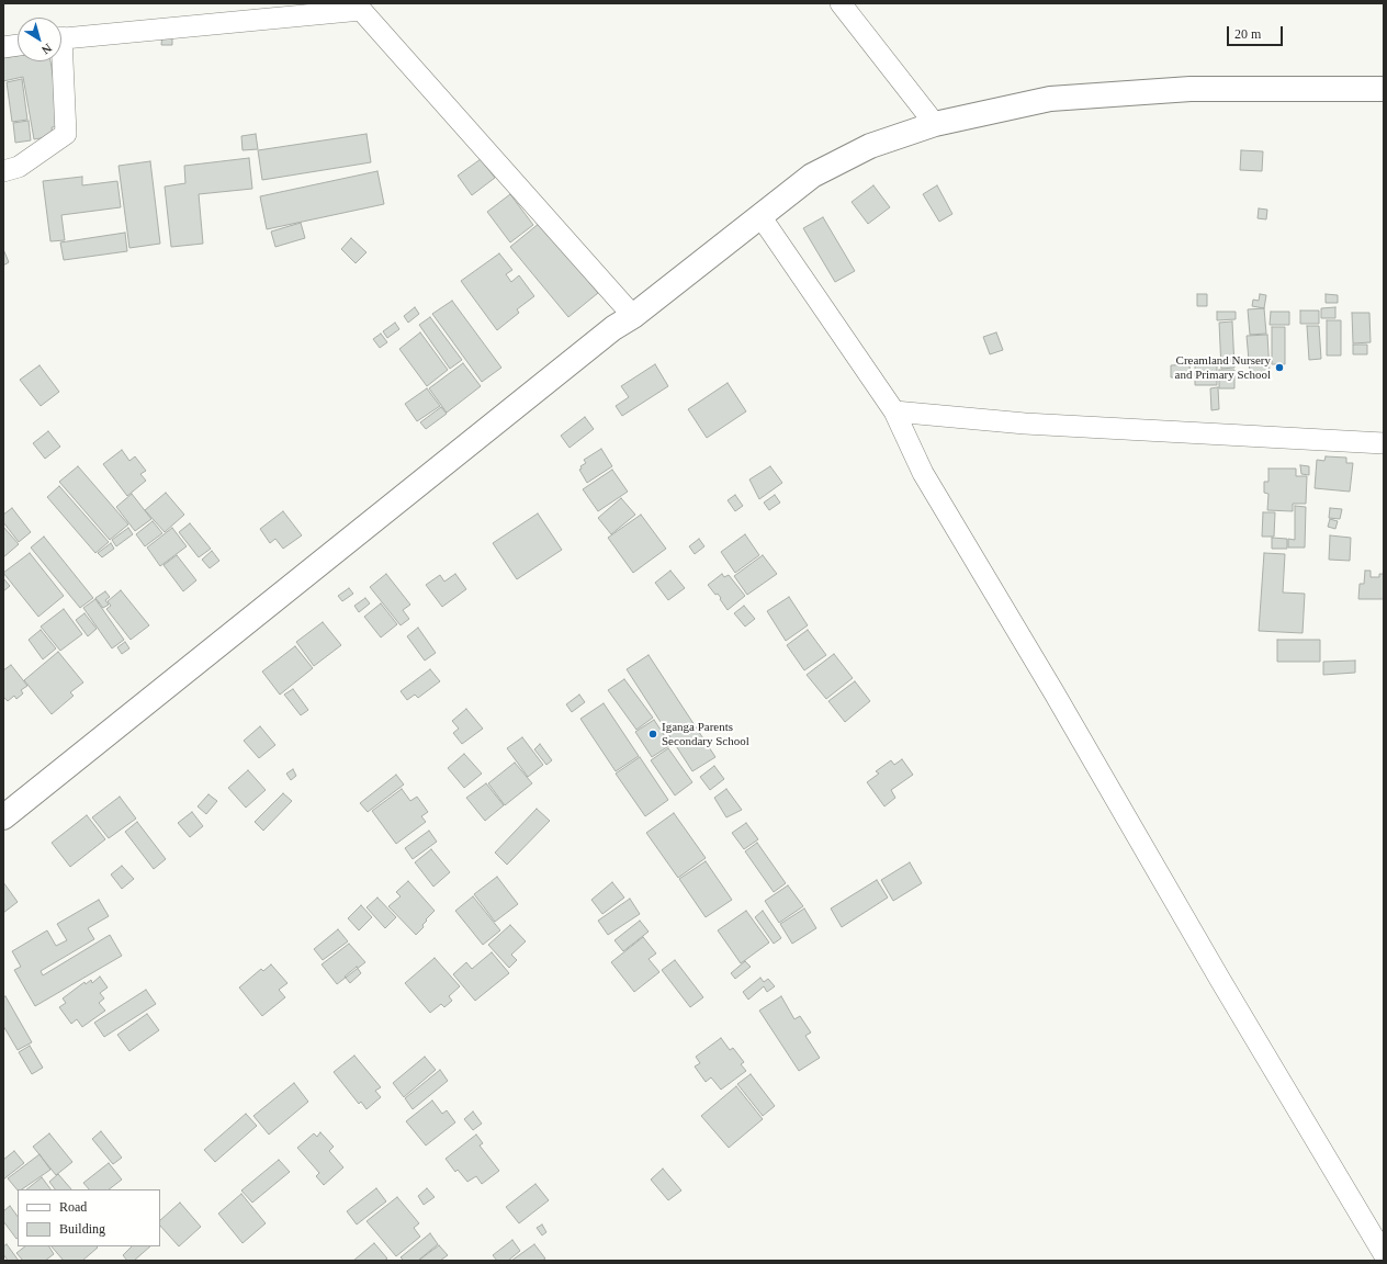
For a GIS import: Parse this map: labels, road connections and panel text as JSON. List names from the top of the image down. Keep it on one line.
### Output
{"places":["Creamland Nursery and Primary School","Iganga Parents Secondary School"],"legend":["Road","Building"],"scale_bar":"20 m","north":"bottom right"}
